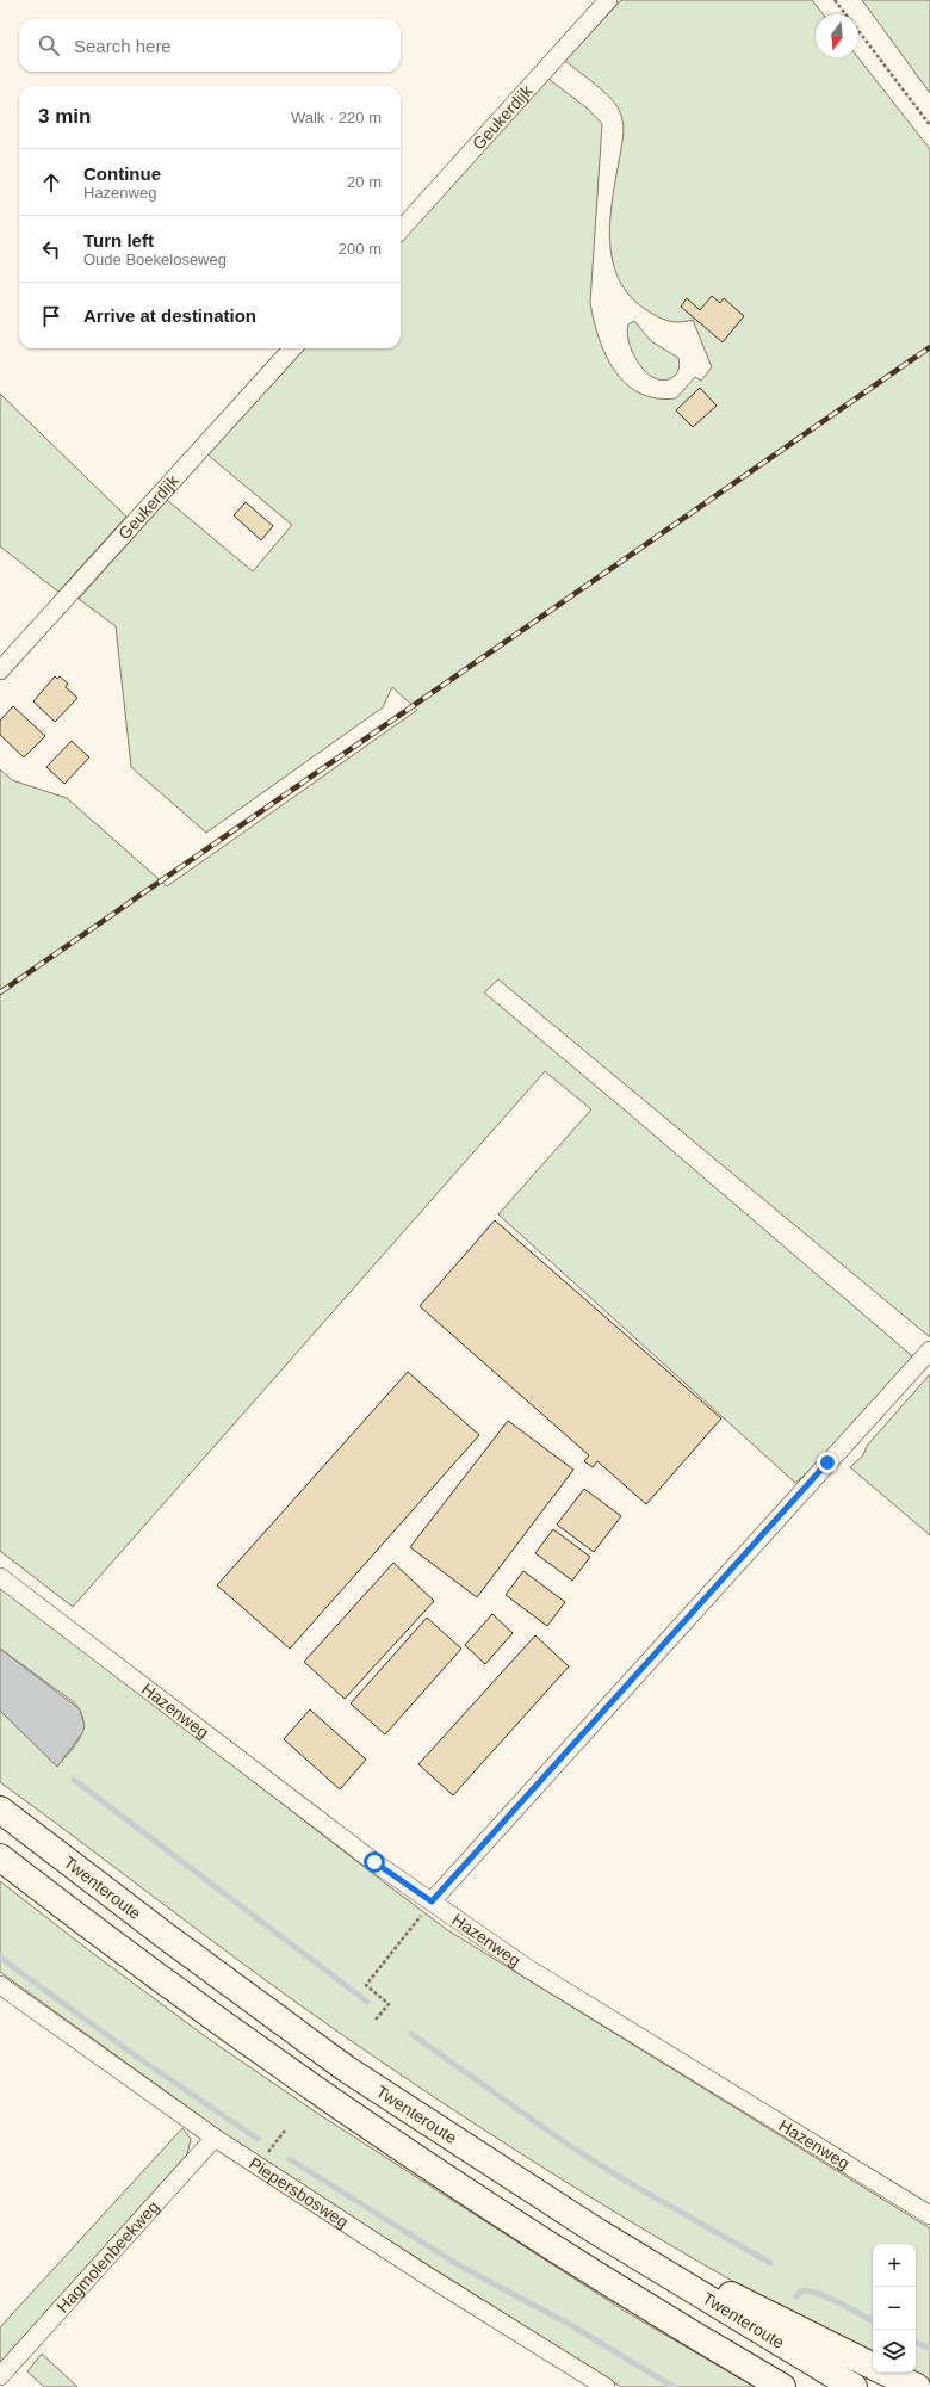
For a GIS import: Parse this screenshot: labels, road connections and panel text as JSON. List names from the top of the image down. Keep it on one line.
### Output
{"streets":{"highway":["Twenteroute"],"street":["Geukerdijk","Hazenweg","Piepersbosweg","Hagmolenbeekweg"]},"crossings":[["Piepersbosweg","Hagmolenbeekweg"]],"north":"bottom","page":{"search":"Search here","heading":["3 min","Walk · 220 m"],"list":[["Continue","Hazenweg","20 m"],["Turn left","Oude Boekeloseweg","200 m"],"Arrive at destination"],"map_buttons":["+","−"]}}
